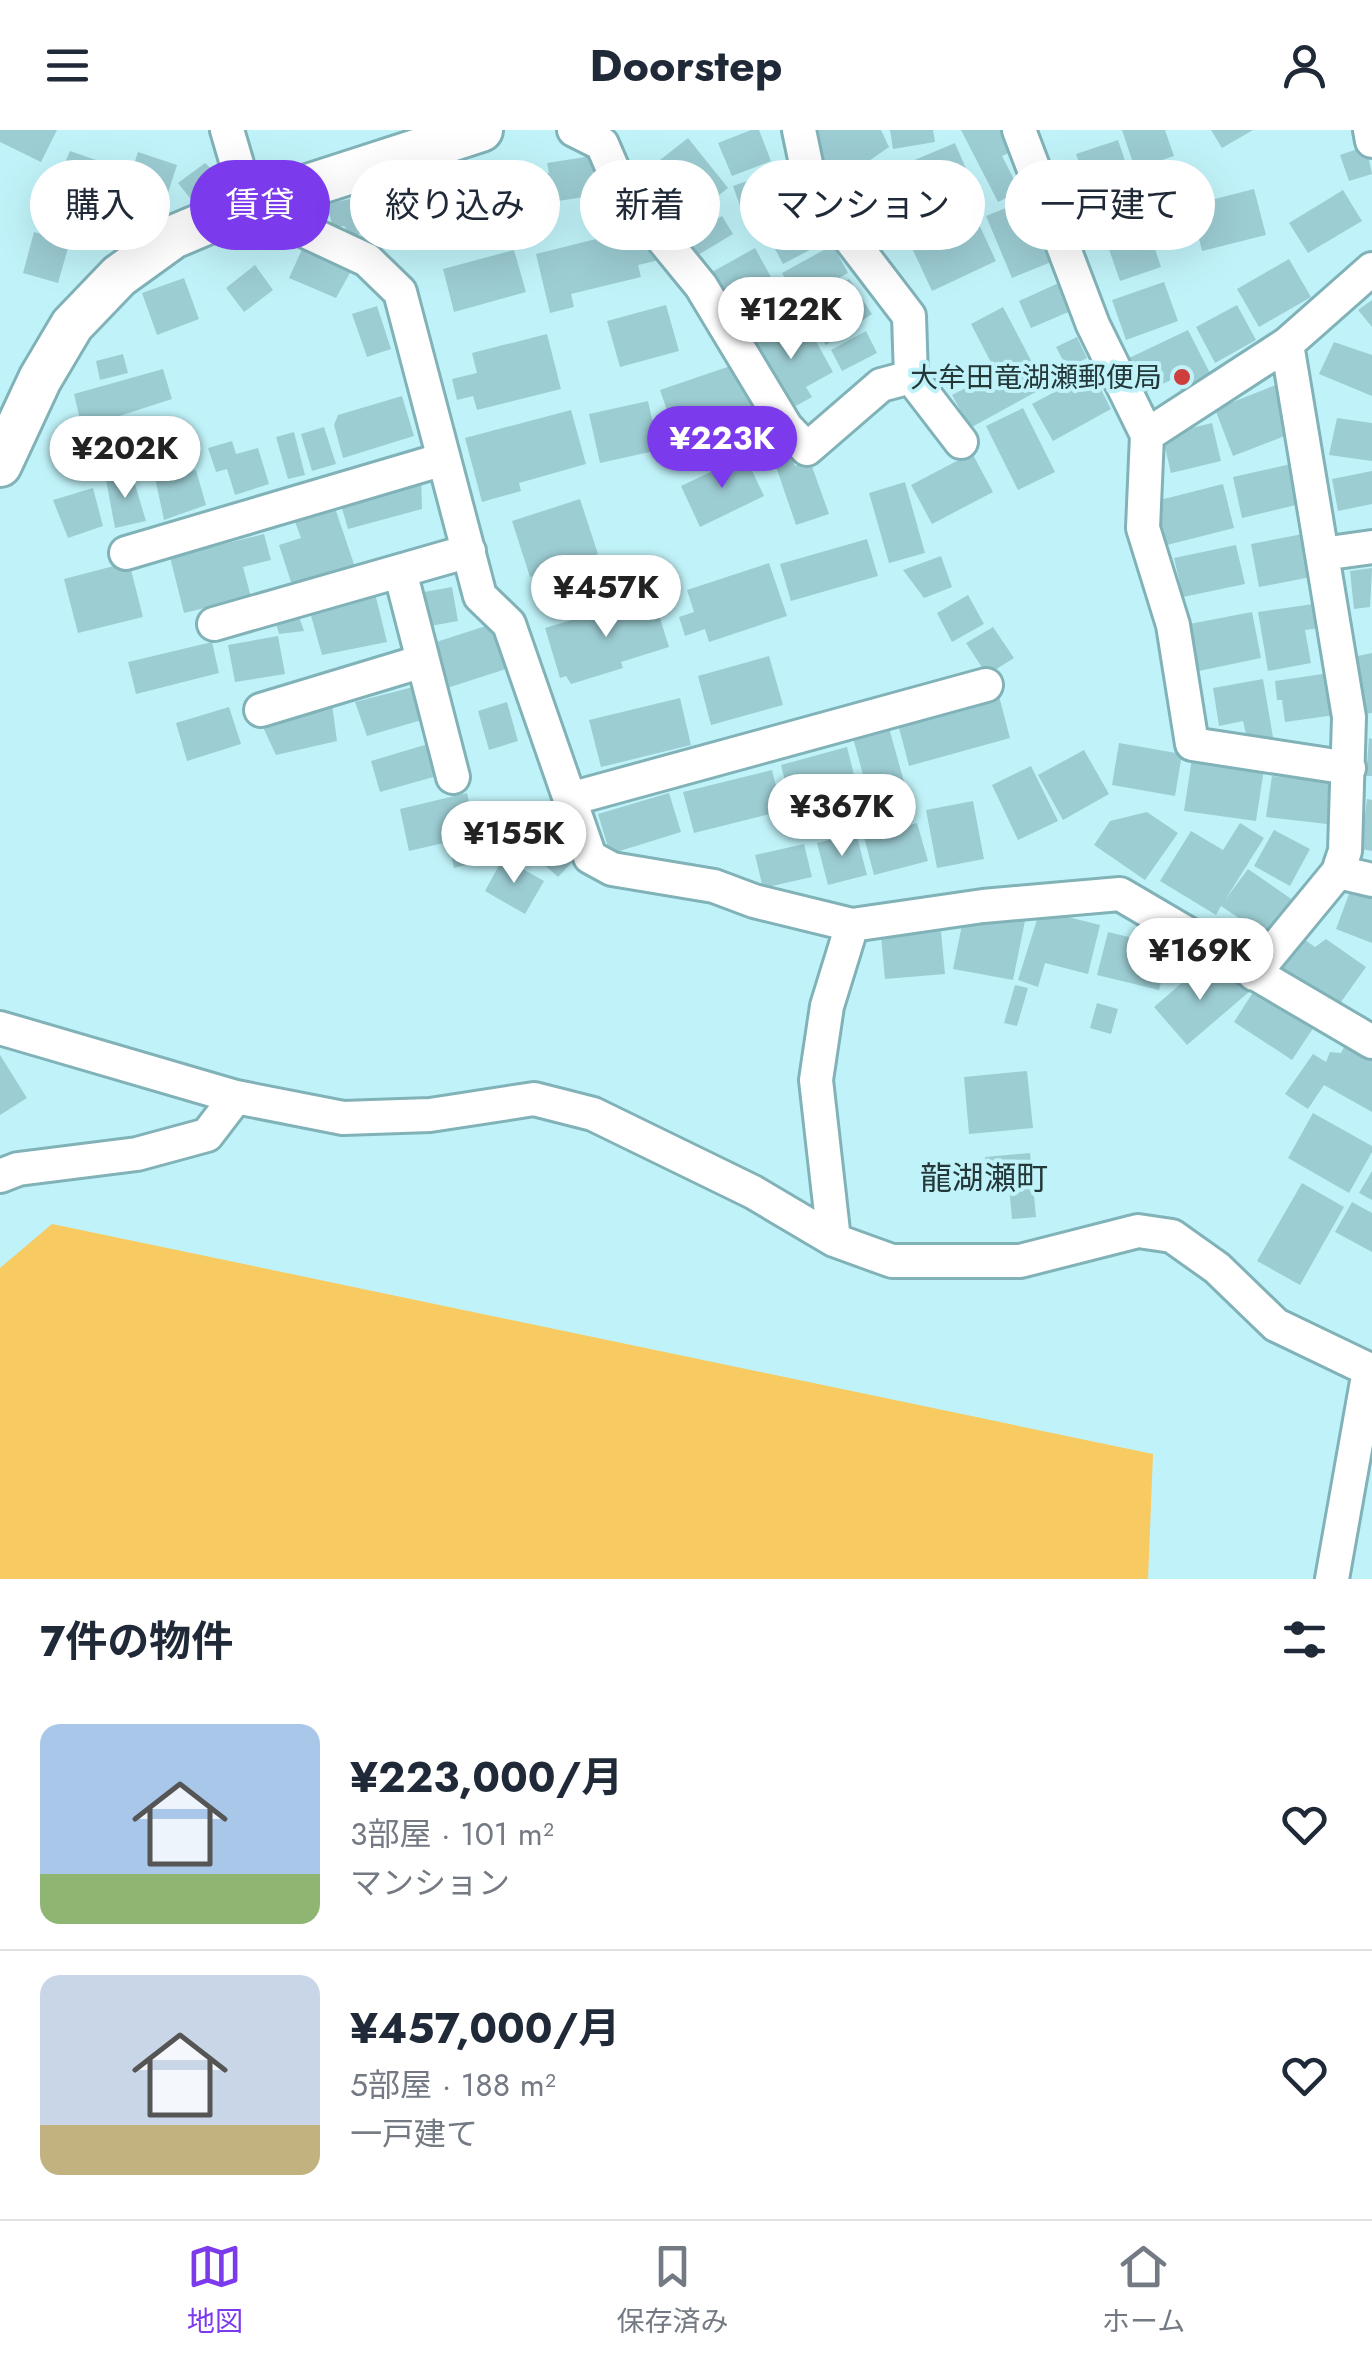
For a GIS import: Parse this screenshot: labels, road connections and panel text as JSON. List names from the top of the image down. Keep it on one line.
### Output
{"districts":["龍湖瀬町"],"places":["大牟田竜湖瀬郵便局"],"page":{"header":"Doorstep","chip":["購入","賃貸","絞り込み","新着","マンション","一戸建て"],"price":["¥122K","¥223K","¥202K","¥457K","¥367K","¥155K","¥169K"],"heading":"7件の物件","list":[{"name":"¥223,000/月","note":"3部屋 · 101 m² · マンション"},{"name":"¥457,000/月","note":"5部屋 · 188 m² · 一戸建て"}],"tabs":["地図","保存済み","ホーム"]}}
